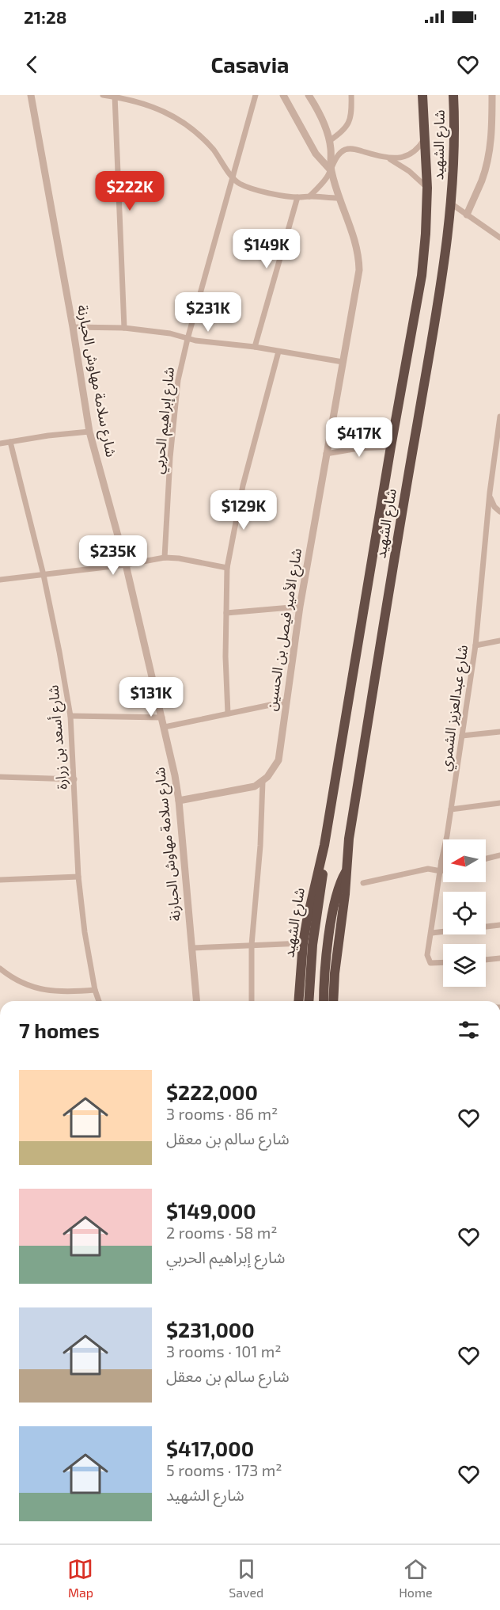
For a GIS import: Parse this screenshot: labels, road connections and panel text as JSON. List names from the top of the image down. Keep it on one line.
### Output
{"streets":{"highway":["شارع الشهيد"],"street":["شارع سلامة مهاوش الحبارنة","شارع إبراهيم الحربي","شارع الأمير فيصل بن الحسين","شارع عبدالعزيز الشمري","شارع أسعد بن زرارة"]},"north":"left","page":{"status":"21:28","header":"Casavia","price":["$222K","$149K","$231K","$417K","$129K","$235K","$131K"],"heading":"7 homes","list":[{"name":"$222,000","note":"3 rooms · 86 m² · شارع سالم بن معقل"},{"name":"$149,000","note":"2 rooms · 58 m² · شارع إبراهيم الحربي"},{"name":"$231,000","note":"3 rooms · 101 m² · شارع سالم بن معقل"},{"name":"$417,000","note":"5 rooms · 173 m² · شارع الشهيد"}],"tabs":["Map","Saved","Home"]}}
